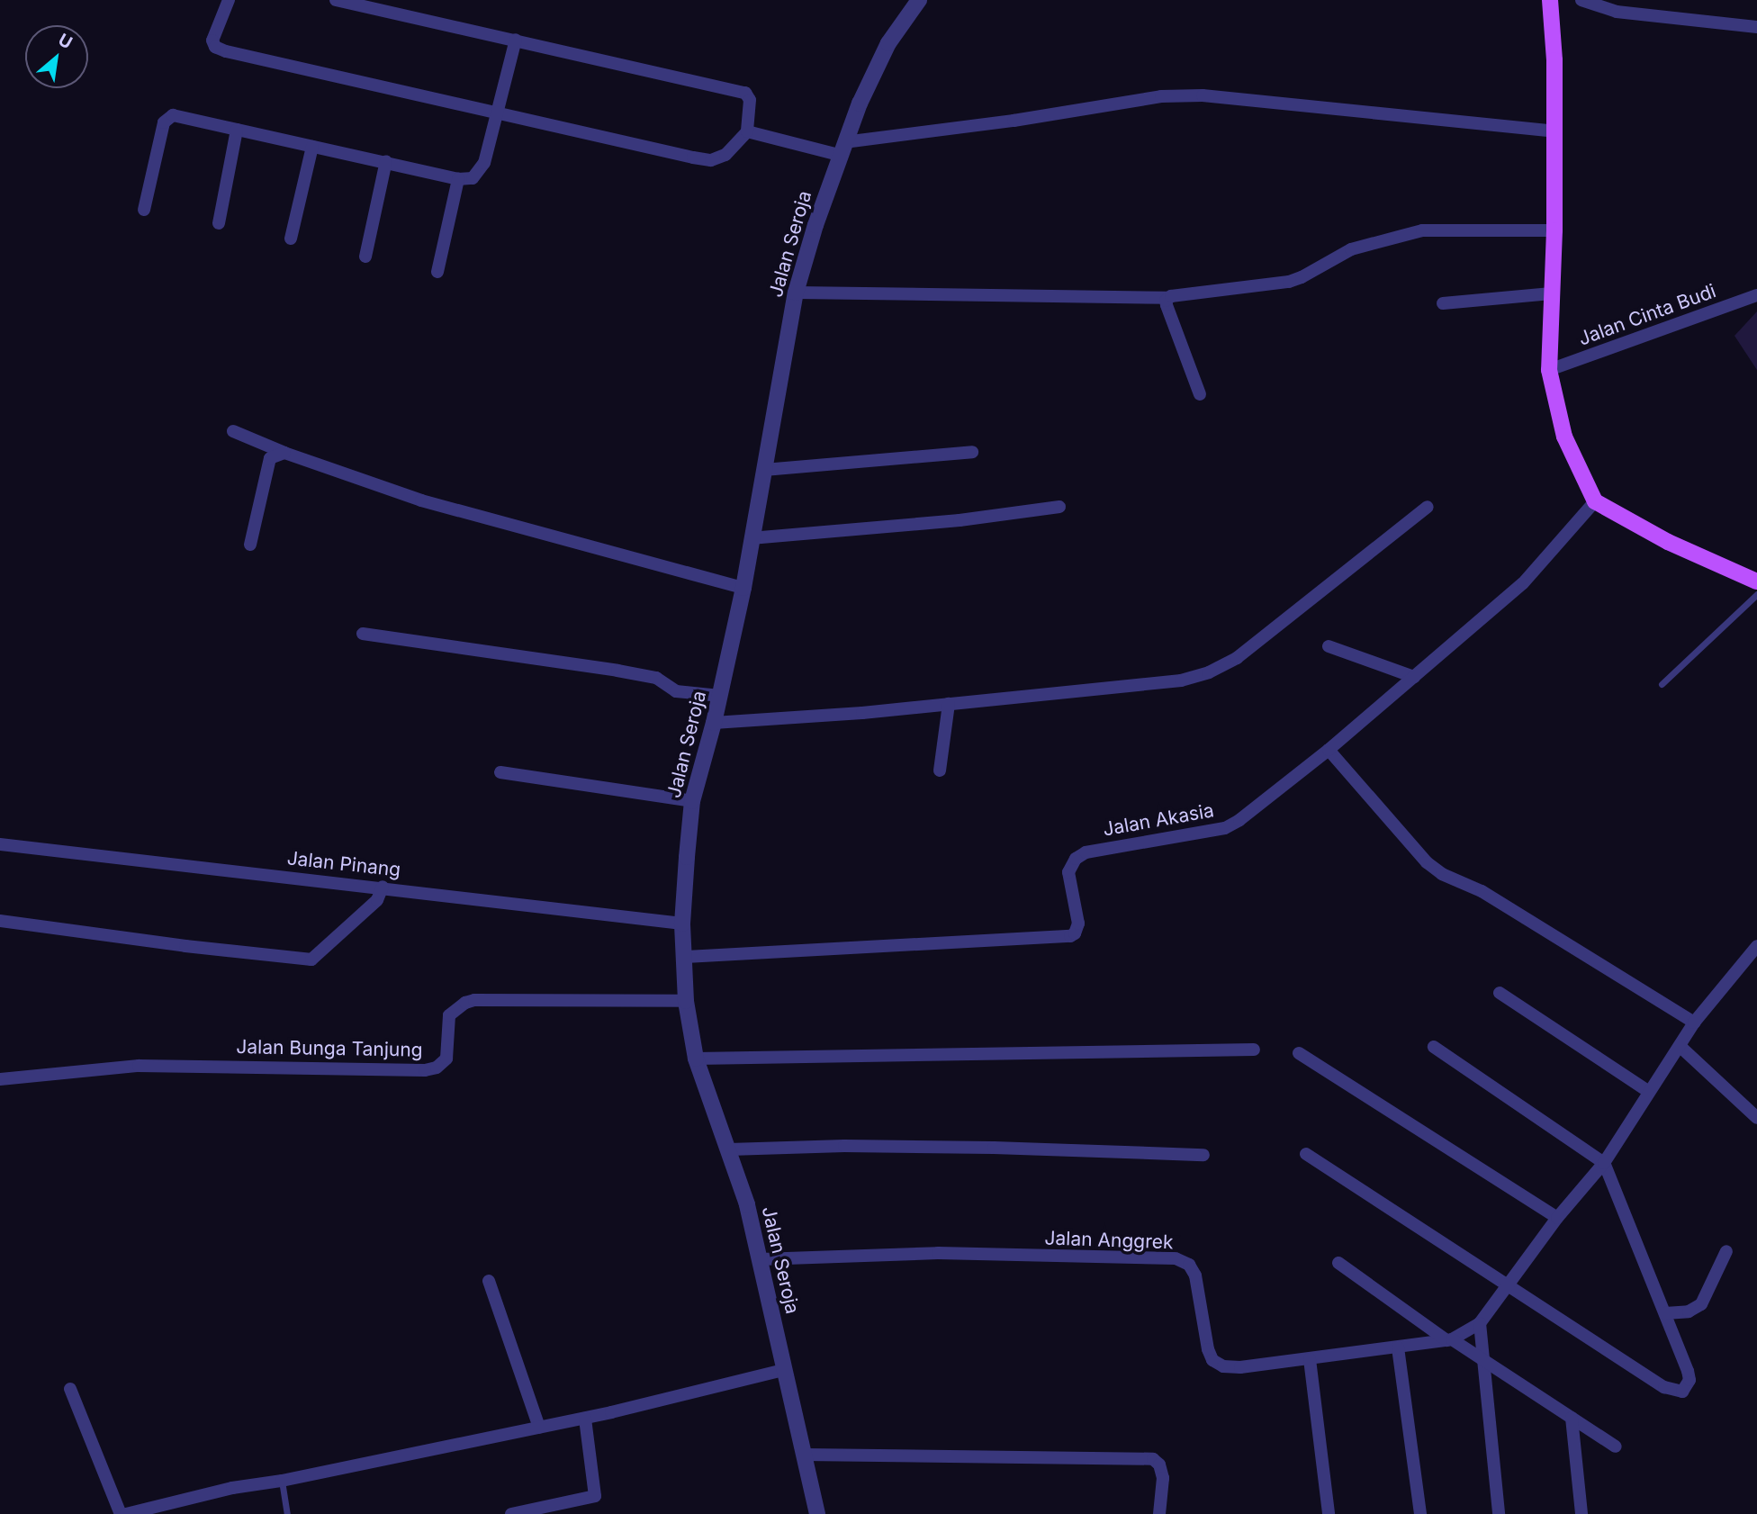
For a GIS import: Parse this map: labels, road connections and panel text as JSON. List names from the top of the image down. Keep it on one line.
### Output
{"streets":{"street":["Jalan Seroja","Jalan Cinta Budi","Jalan Akasia","Jalan Pinang","Jalan Bunga Tanjung","Jalan Anggrek"]},"crossings":[["Jalan Seroja","Jalan Akasia"],["Jalan Seroja","Jalan Pinang"],["Jalan Seroja","Jalan Bunga Tanjung"],["Jalan Seroja","Jalan Anggrek"]],"north":"top right"}
